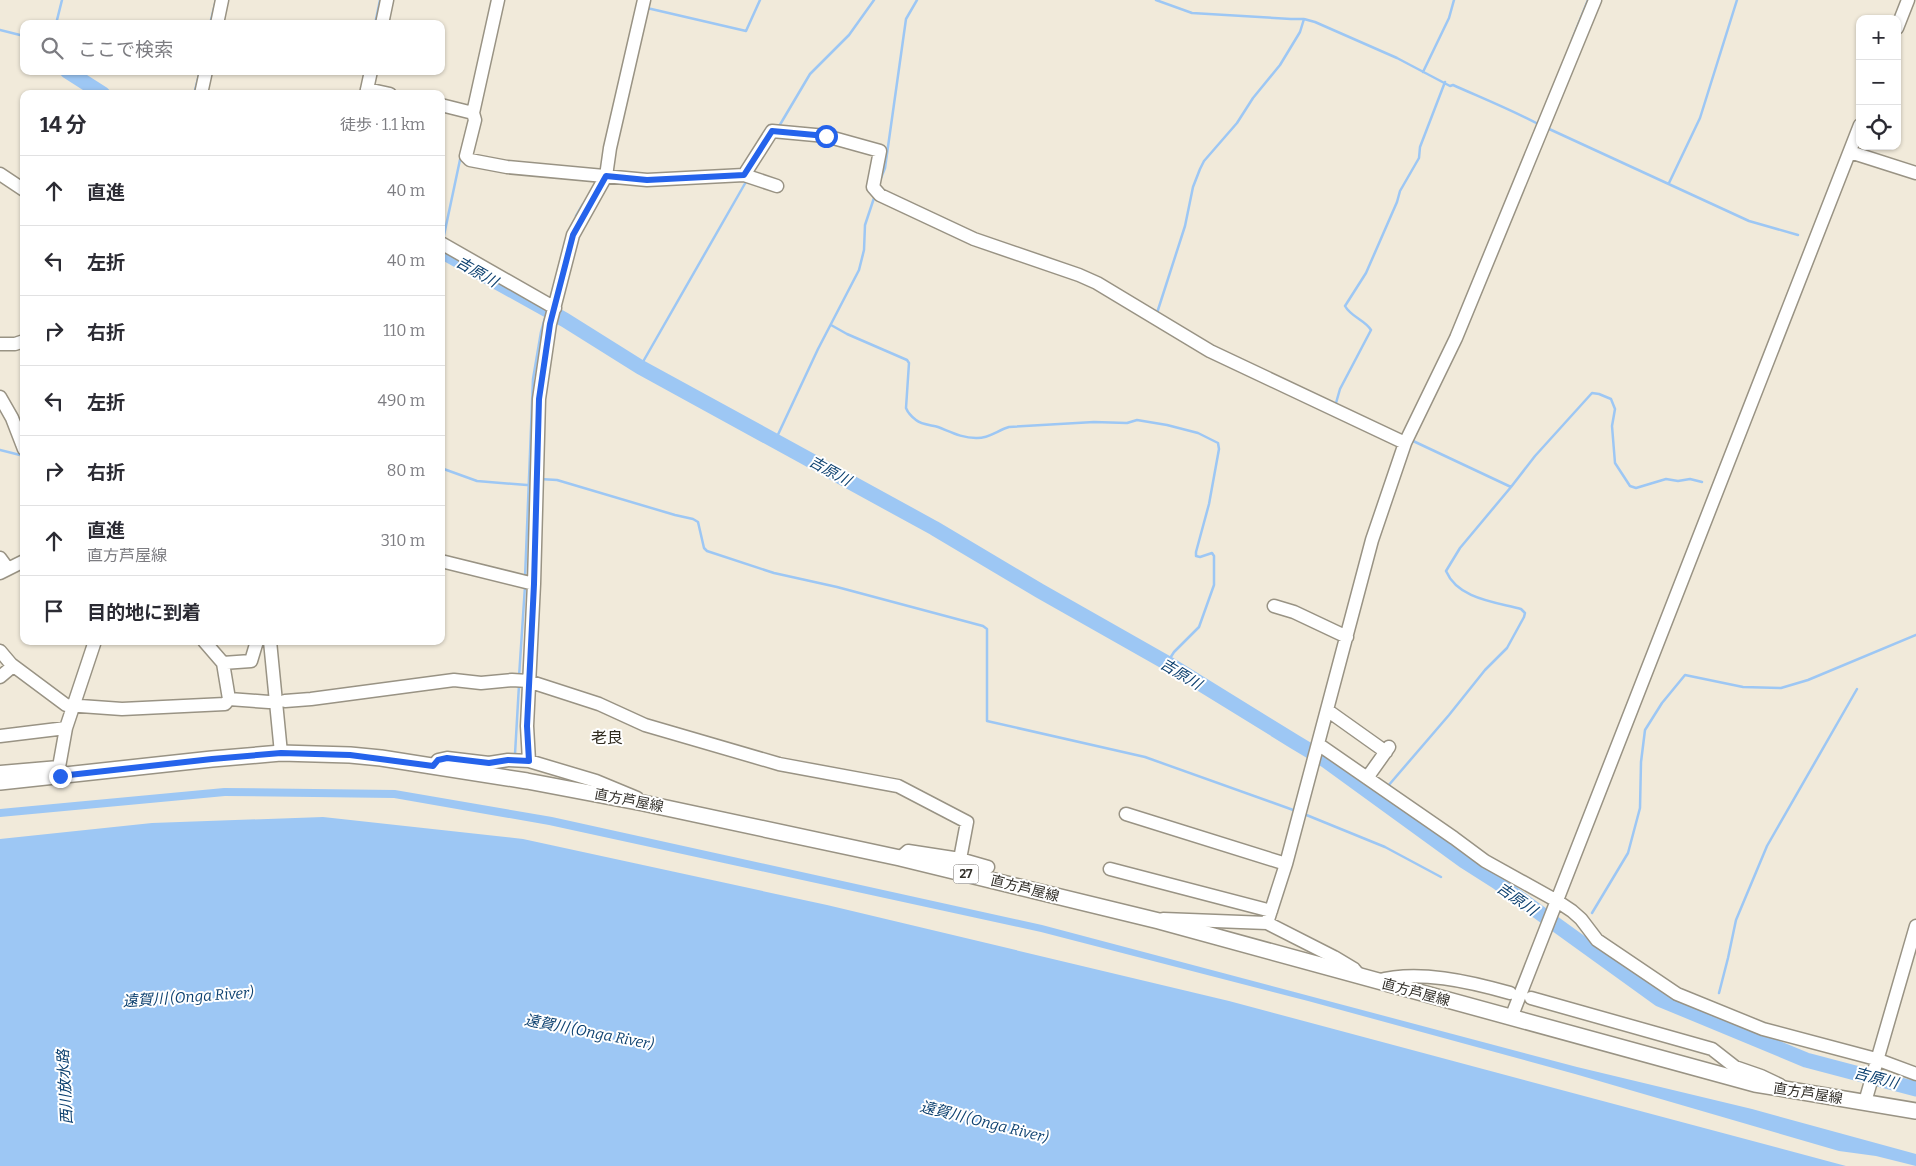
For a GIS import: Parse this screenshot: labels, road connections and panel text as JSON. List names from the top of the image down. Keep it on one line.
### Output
{"streets":{"main road":["直方芦屋線","27"]},"districts":["老良"],"water":["吉原川","遠賀川 (Onga River)","西川放水路"],"page":{"map_buttons":["+","−"],"search":"ここで検索","heading":["14 分","徒歩 · 1.1 km"],"list":[["直進","40 m"],["左折","40 m"],["右折","110 m"],["左折","490 m"],["右折","80 m"],["直進","直方芦屋線","310 m"],"目的地に到着"]}}
